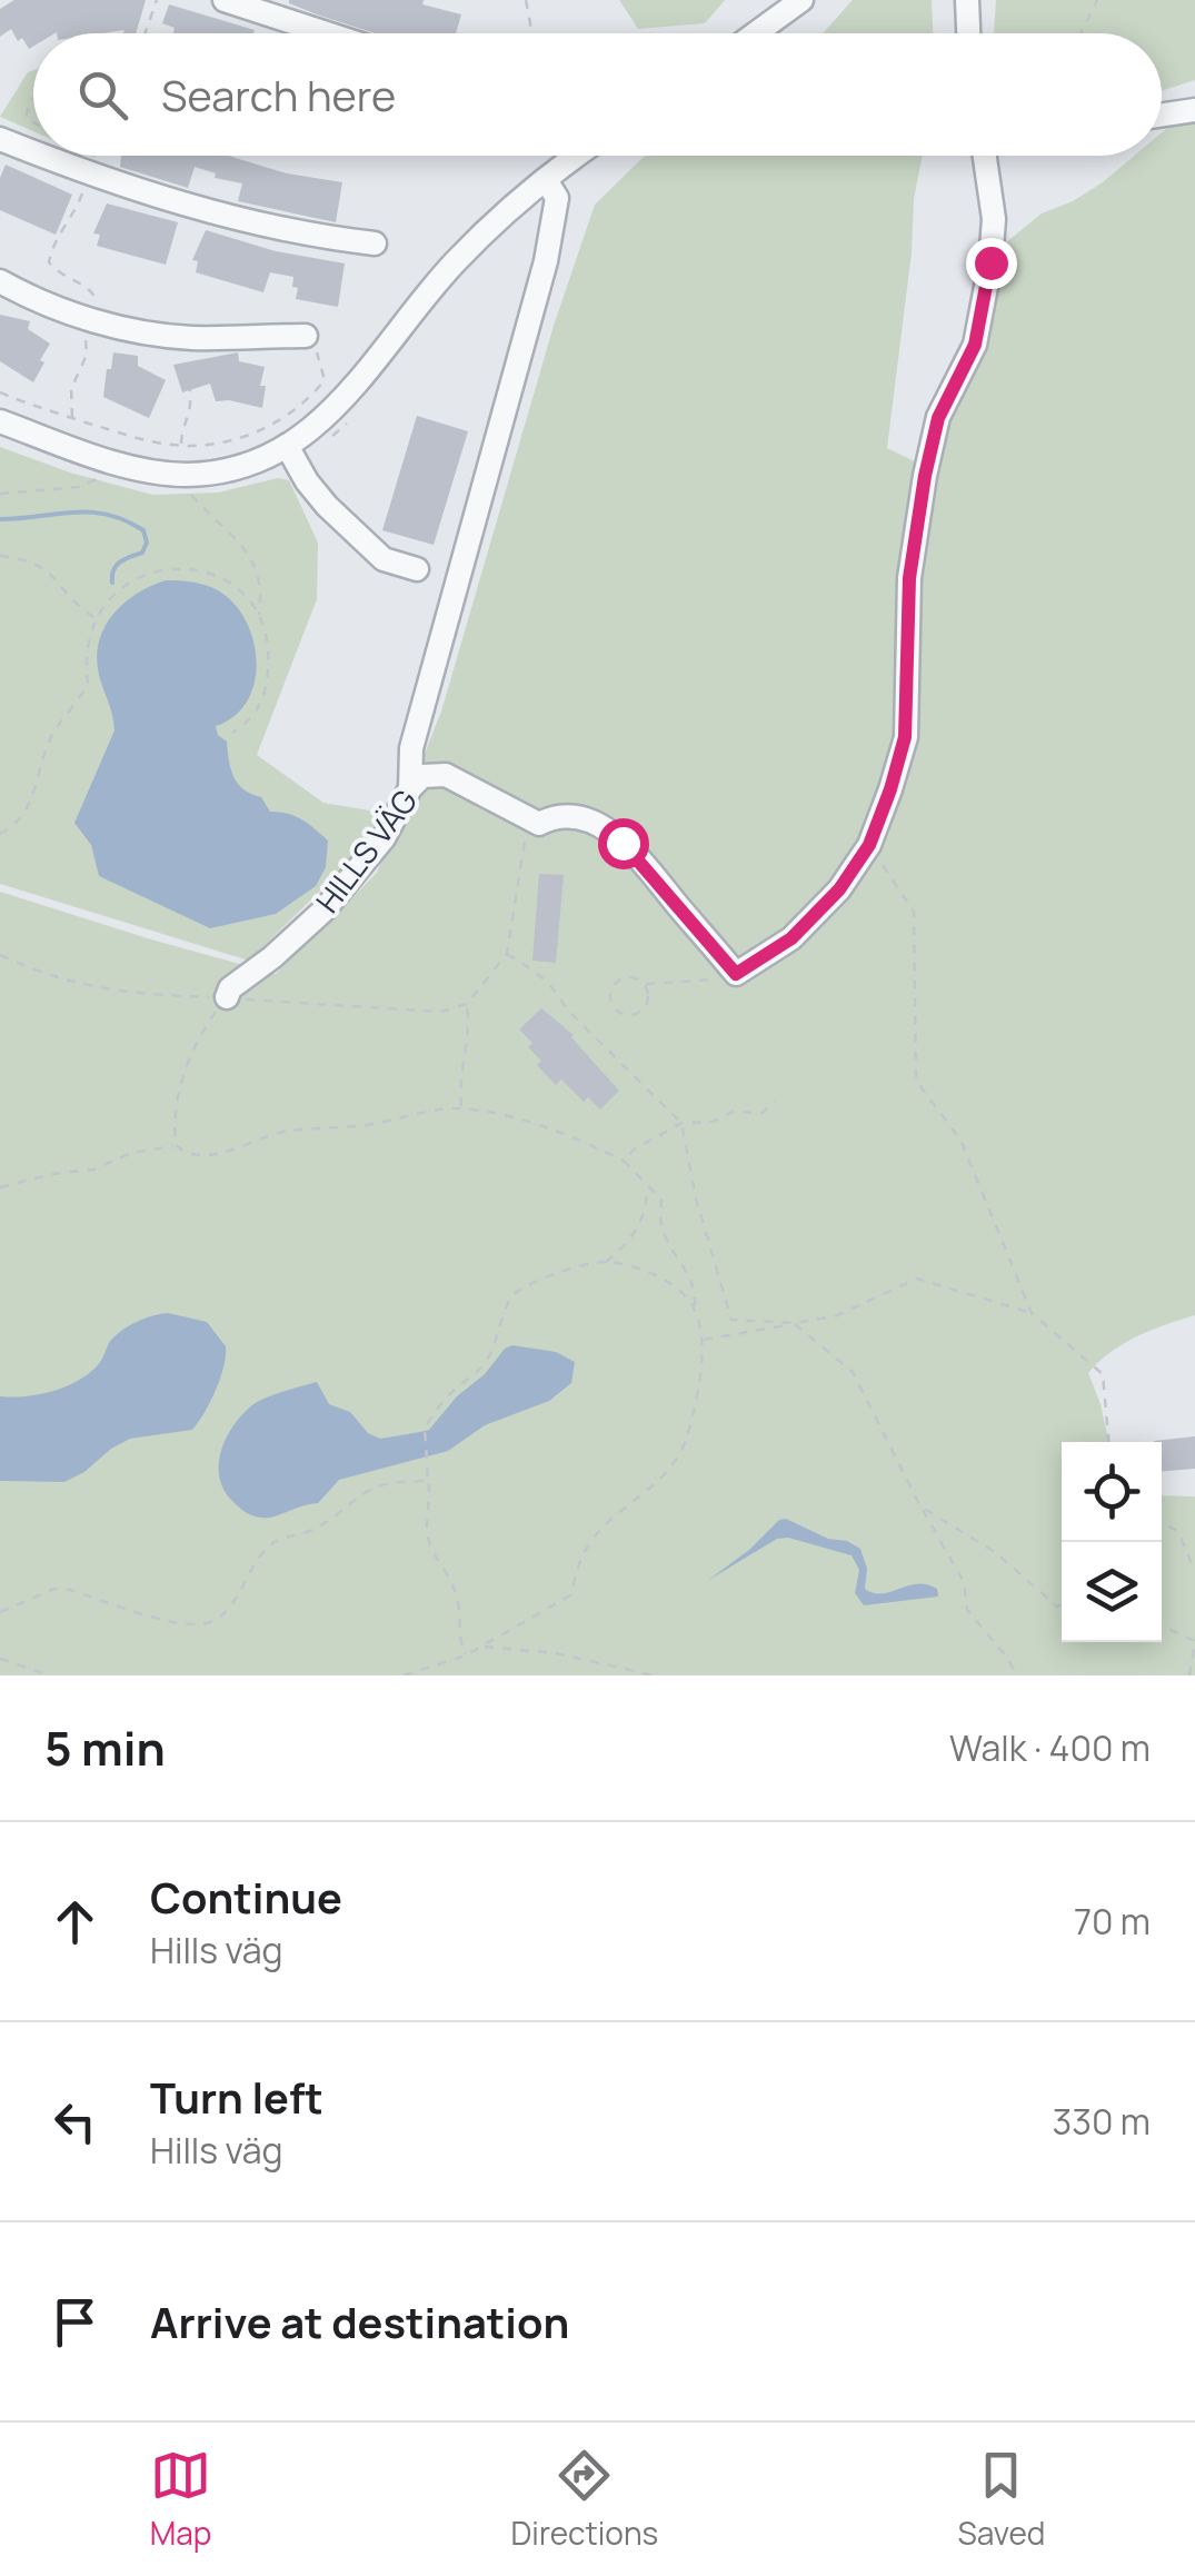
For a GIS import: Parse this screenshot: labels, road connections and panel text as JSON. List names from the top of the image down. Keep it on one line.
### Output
{"streets":{"street":["HILLS VÄG"]},"page":{"search":"Search here","heading":["5 min","Walk · 400 m"],"list":[["Continue","Hills väg","70 m"],["Turn left","Hills väg","330 m"],"Arrive at destination"],"nav":["Map","Directions","Saved"]}}
